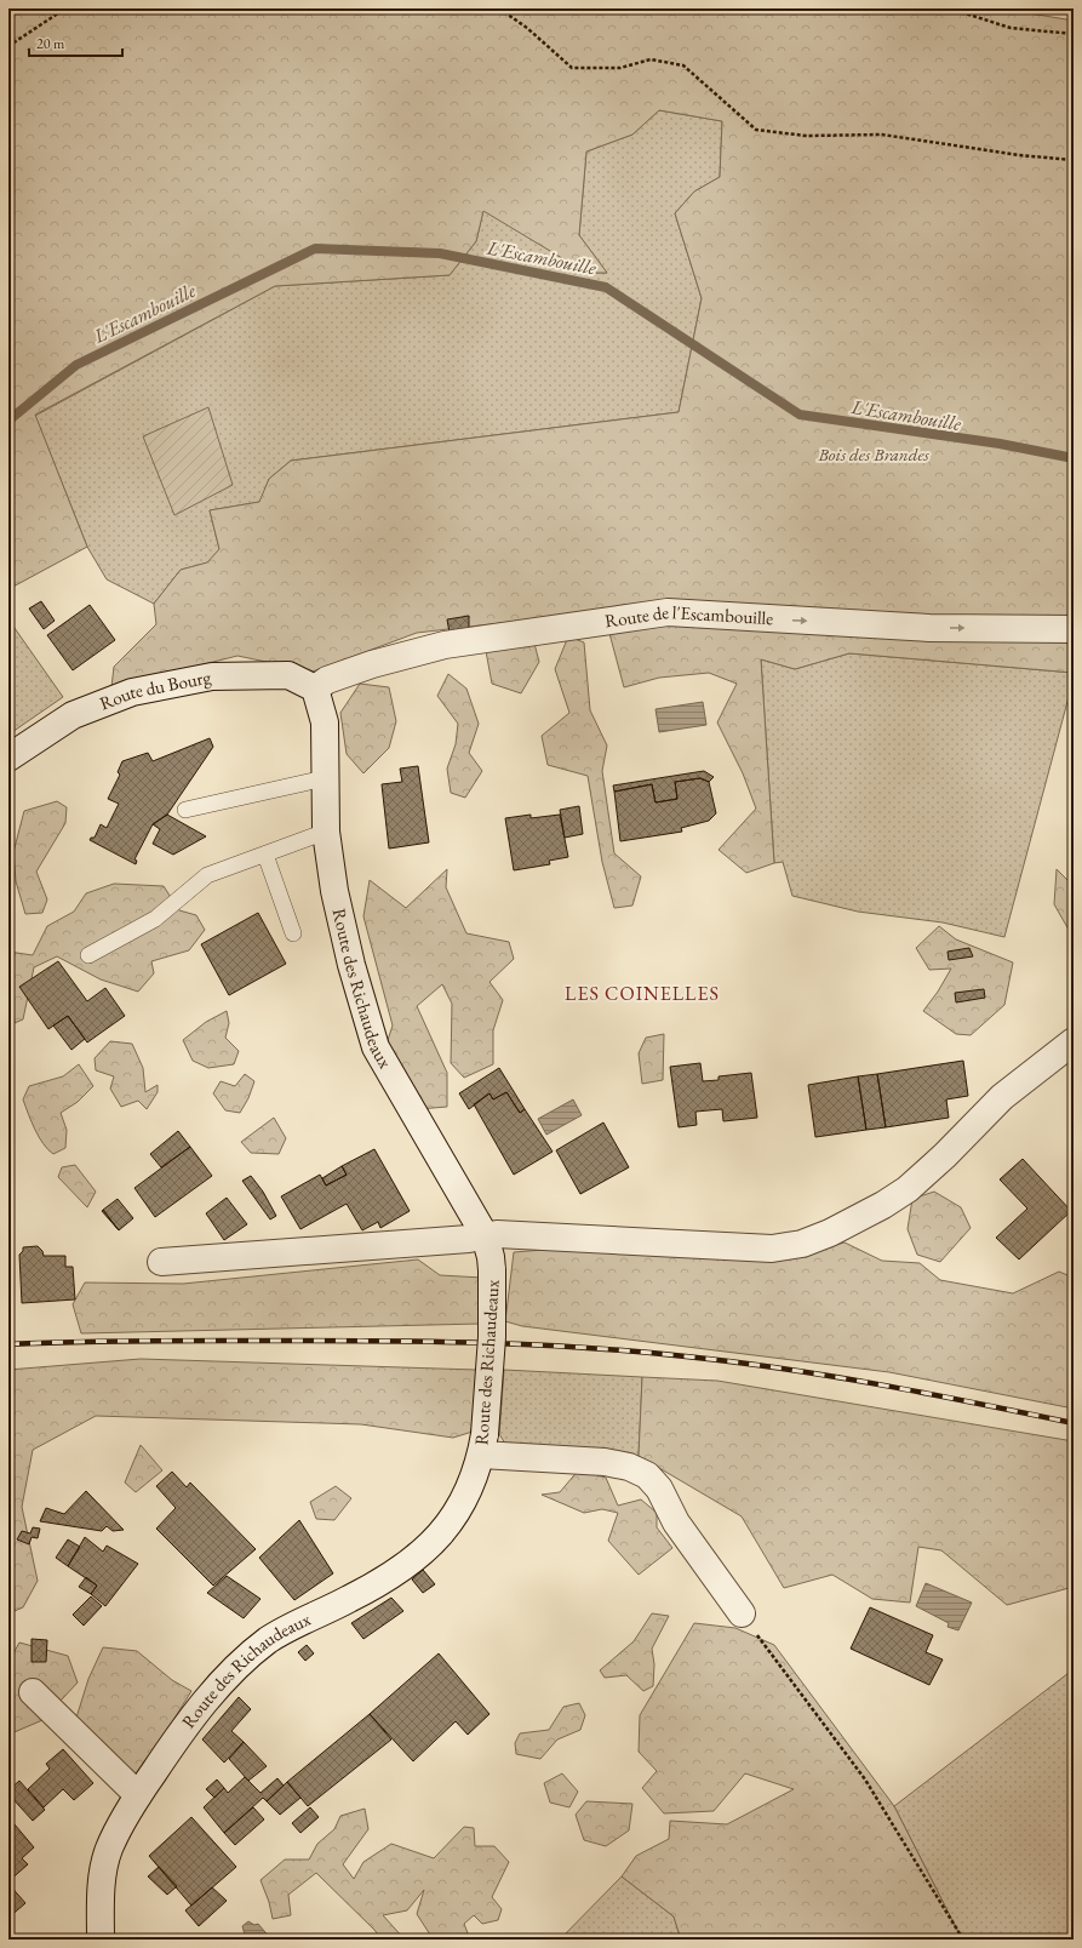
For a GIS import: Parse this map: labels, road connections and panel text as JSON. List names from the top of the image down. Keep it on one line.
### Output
{"streets":{"street":["Route de l'Escambouille","Route du Bourg","Route des Richaudeaux"]},"crossings":[["Route de l'Escambouille","Route du Bourg"],["Route de l'Escambouille","Route des Richaudeaux"],["Route du Bourg","Route des Richaudeaux"]],"one_way":["Route de l'Escambouille"],"districts":["LES COINELLES"],"water":["L'Escambouille"],"parks":["Bois des Brandes"],"scale_bar":"20 m"}
